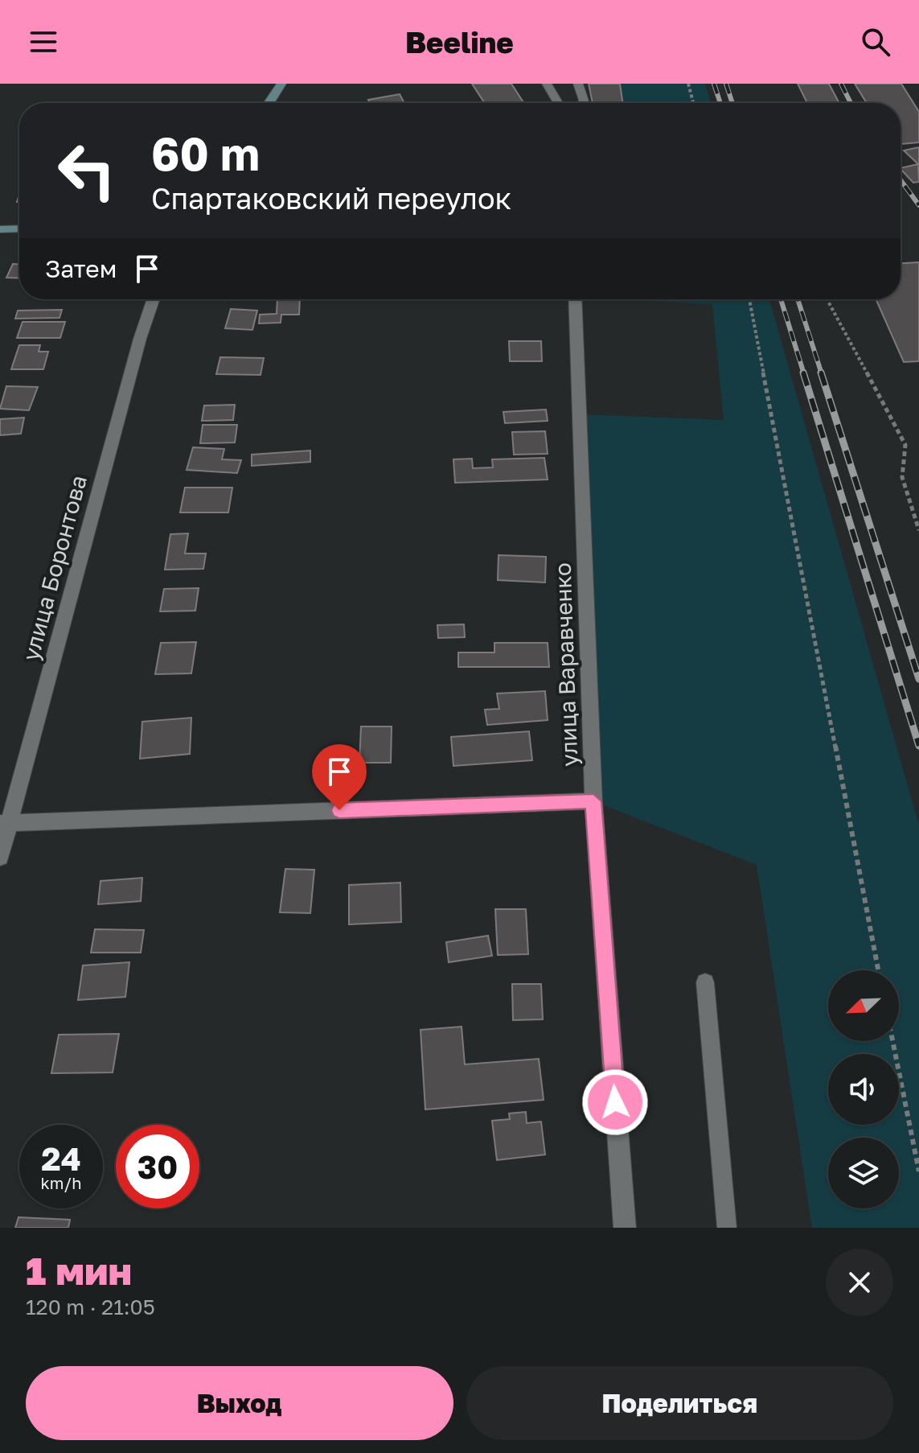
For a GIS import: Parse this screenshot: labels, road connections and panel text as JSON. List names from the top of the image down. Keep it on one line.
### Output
{"streets":{"street":["улица Боронтова","улица Варавченко"]},"north":"bottom left","page":{"header":"Beeline","turn":["60 m","Спартаковский переулок"],"then":"Затем","speed":"24 km/h","limit":"30","heading":["1 мин","120 m · 21:05"],"buttons":["Выход","Поделиться"]}}
